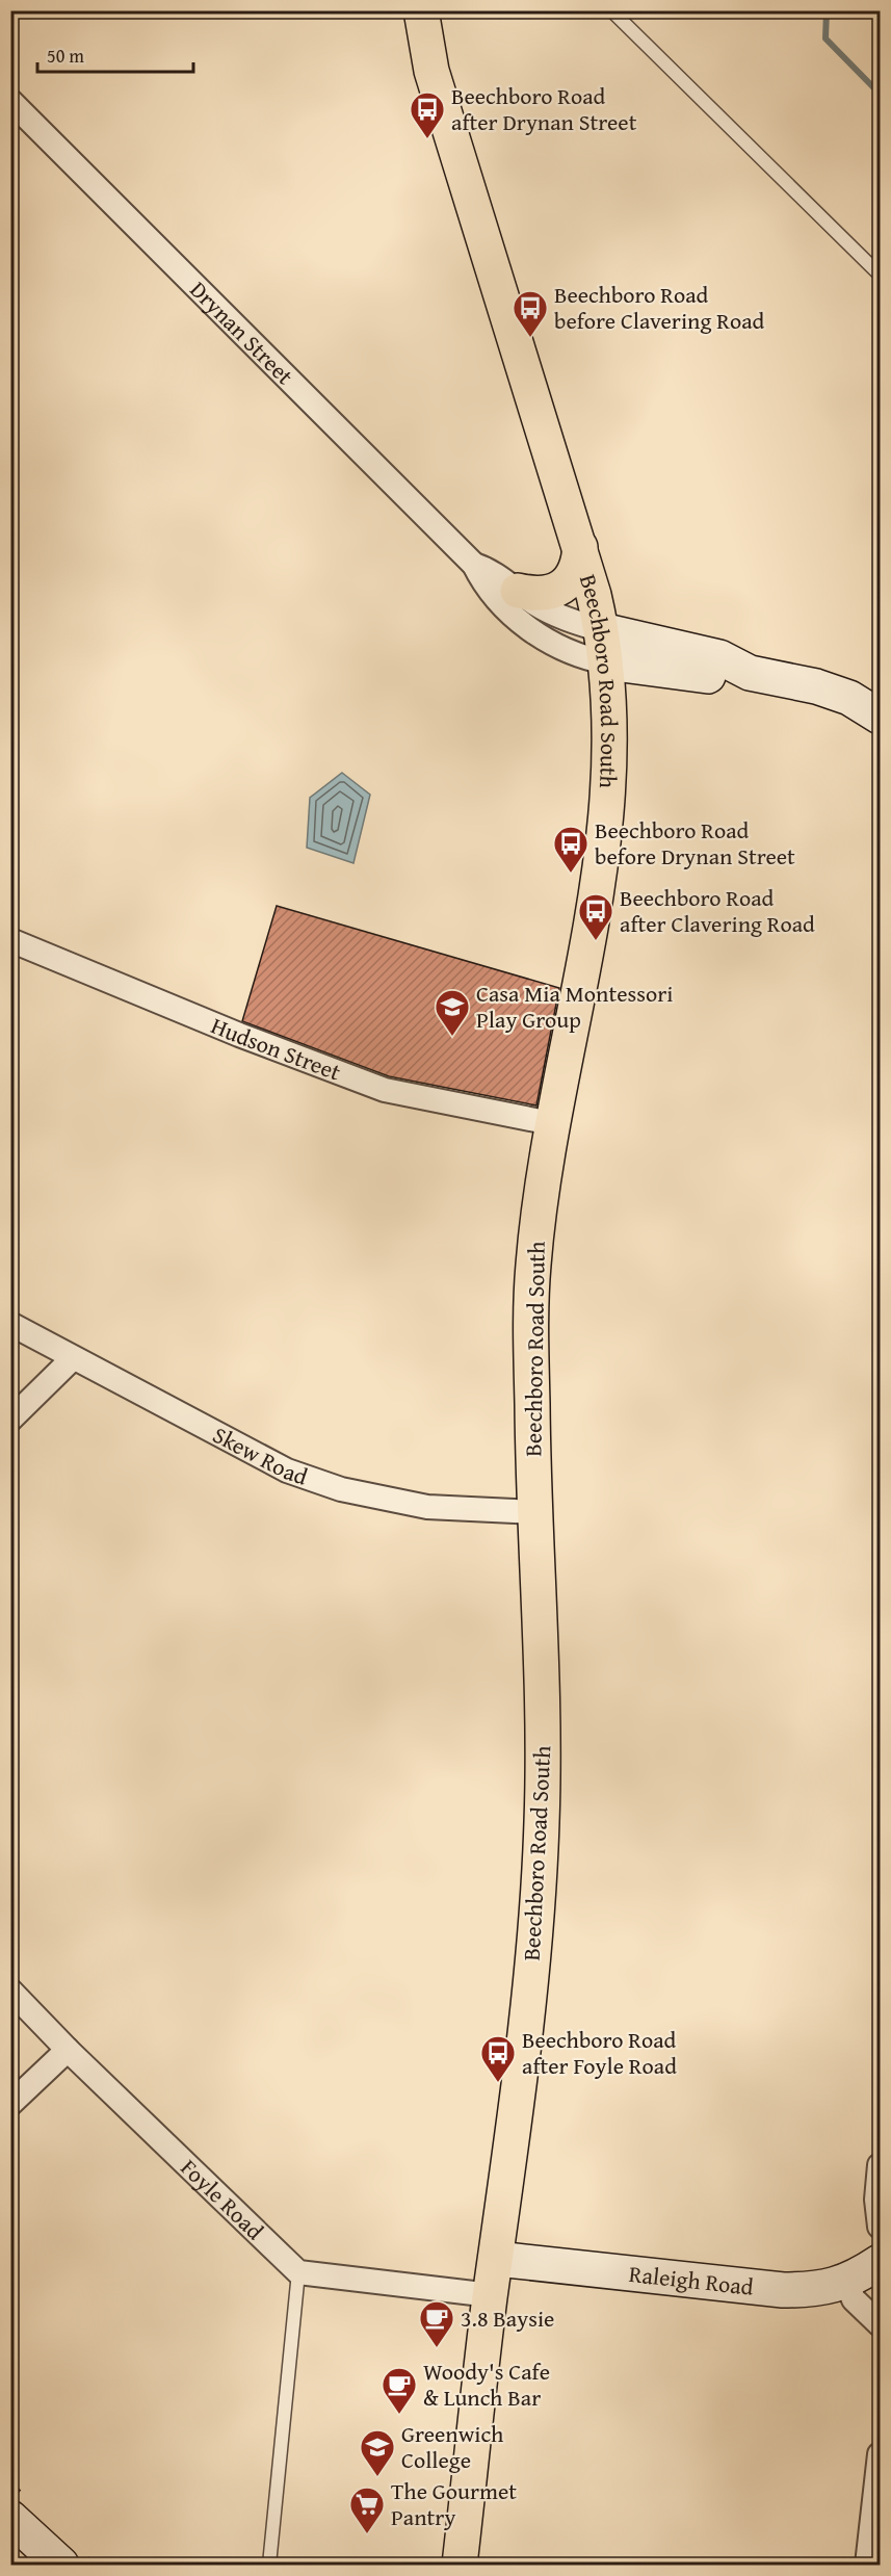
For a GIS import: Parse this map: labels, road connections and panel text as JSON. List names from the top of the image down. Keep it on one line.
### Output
{"streets":{"main road":["Beechboro Road South"],"street":["Drynan Street","Hudson Street","Skew Road","Foyle Road","Raleigh Road"]},"crossings":[["Drynan Street","Beechboro Road South"],["Beechboro Road South","Hudson Street"],["Beechboro Road South","Skew Road"],["Beechboro Road South","Raleigh Road"]],"places":{"bus stop":["Beechboro Road after Drynan Street","Beechboro Road before Clavering Road","Beechboro Road before Drynan Street","Beechboro Road after Clavering Road","Beechboro Road after Foyle Road"],"school or university":["Casa Mia Montessori Play Group","Greenwich College"],"cafe":["3.8 Baysie","Woody's Cafe & Lunch Bar"],"supermarket":["The Gourmet Pantry"]},"scale_bar":"50 m"}
